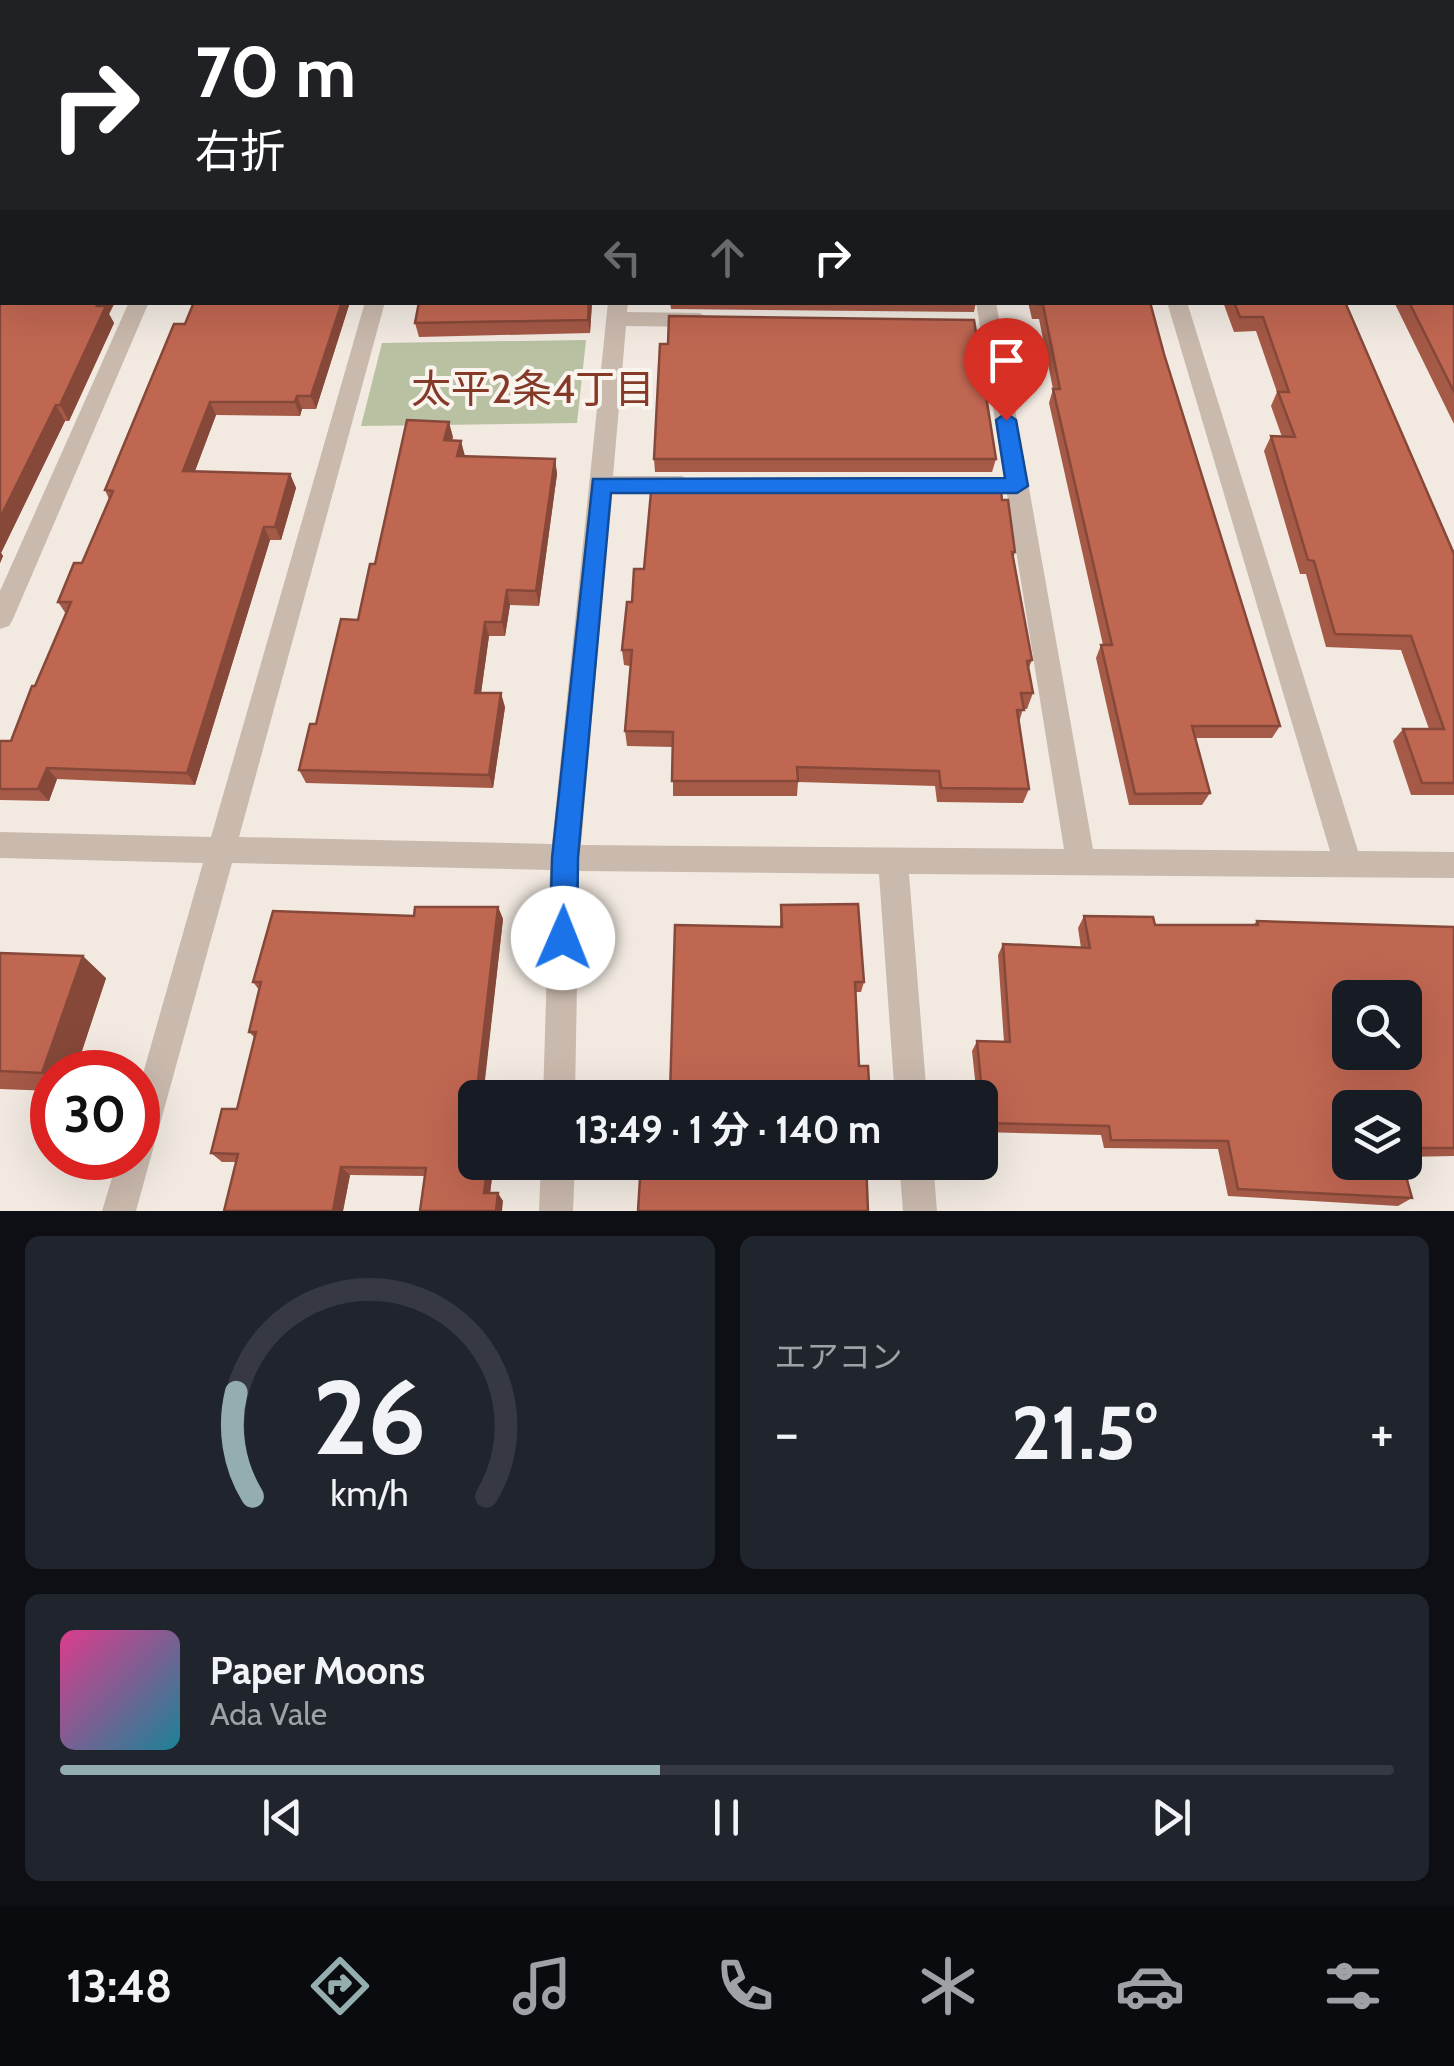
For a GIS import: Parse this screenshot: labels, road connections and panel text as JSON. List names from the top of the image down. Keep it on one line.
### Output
{"districts":["太平2条4丁目"],"page":{"turn":["70 m","右折"],"limit":"30","trip":"13:49 · 1 分 · 140 m","tile":"エアコン","heat":["−","21.5°","+"],"song":["Paper Moons","Ada Vale"],"tabs":"13:48","gauge":["26","km/h"]}}
